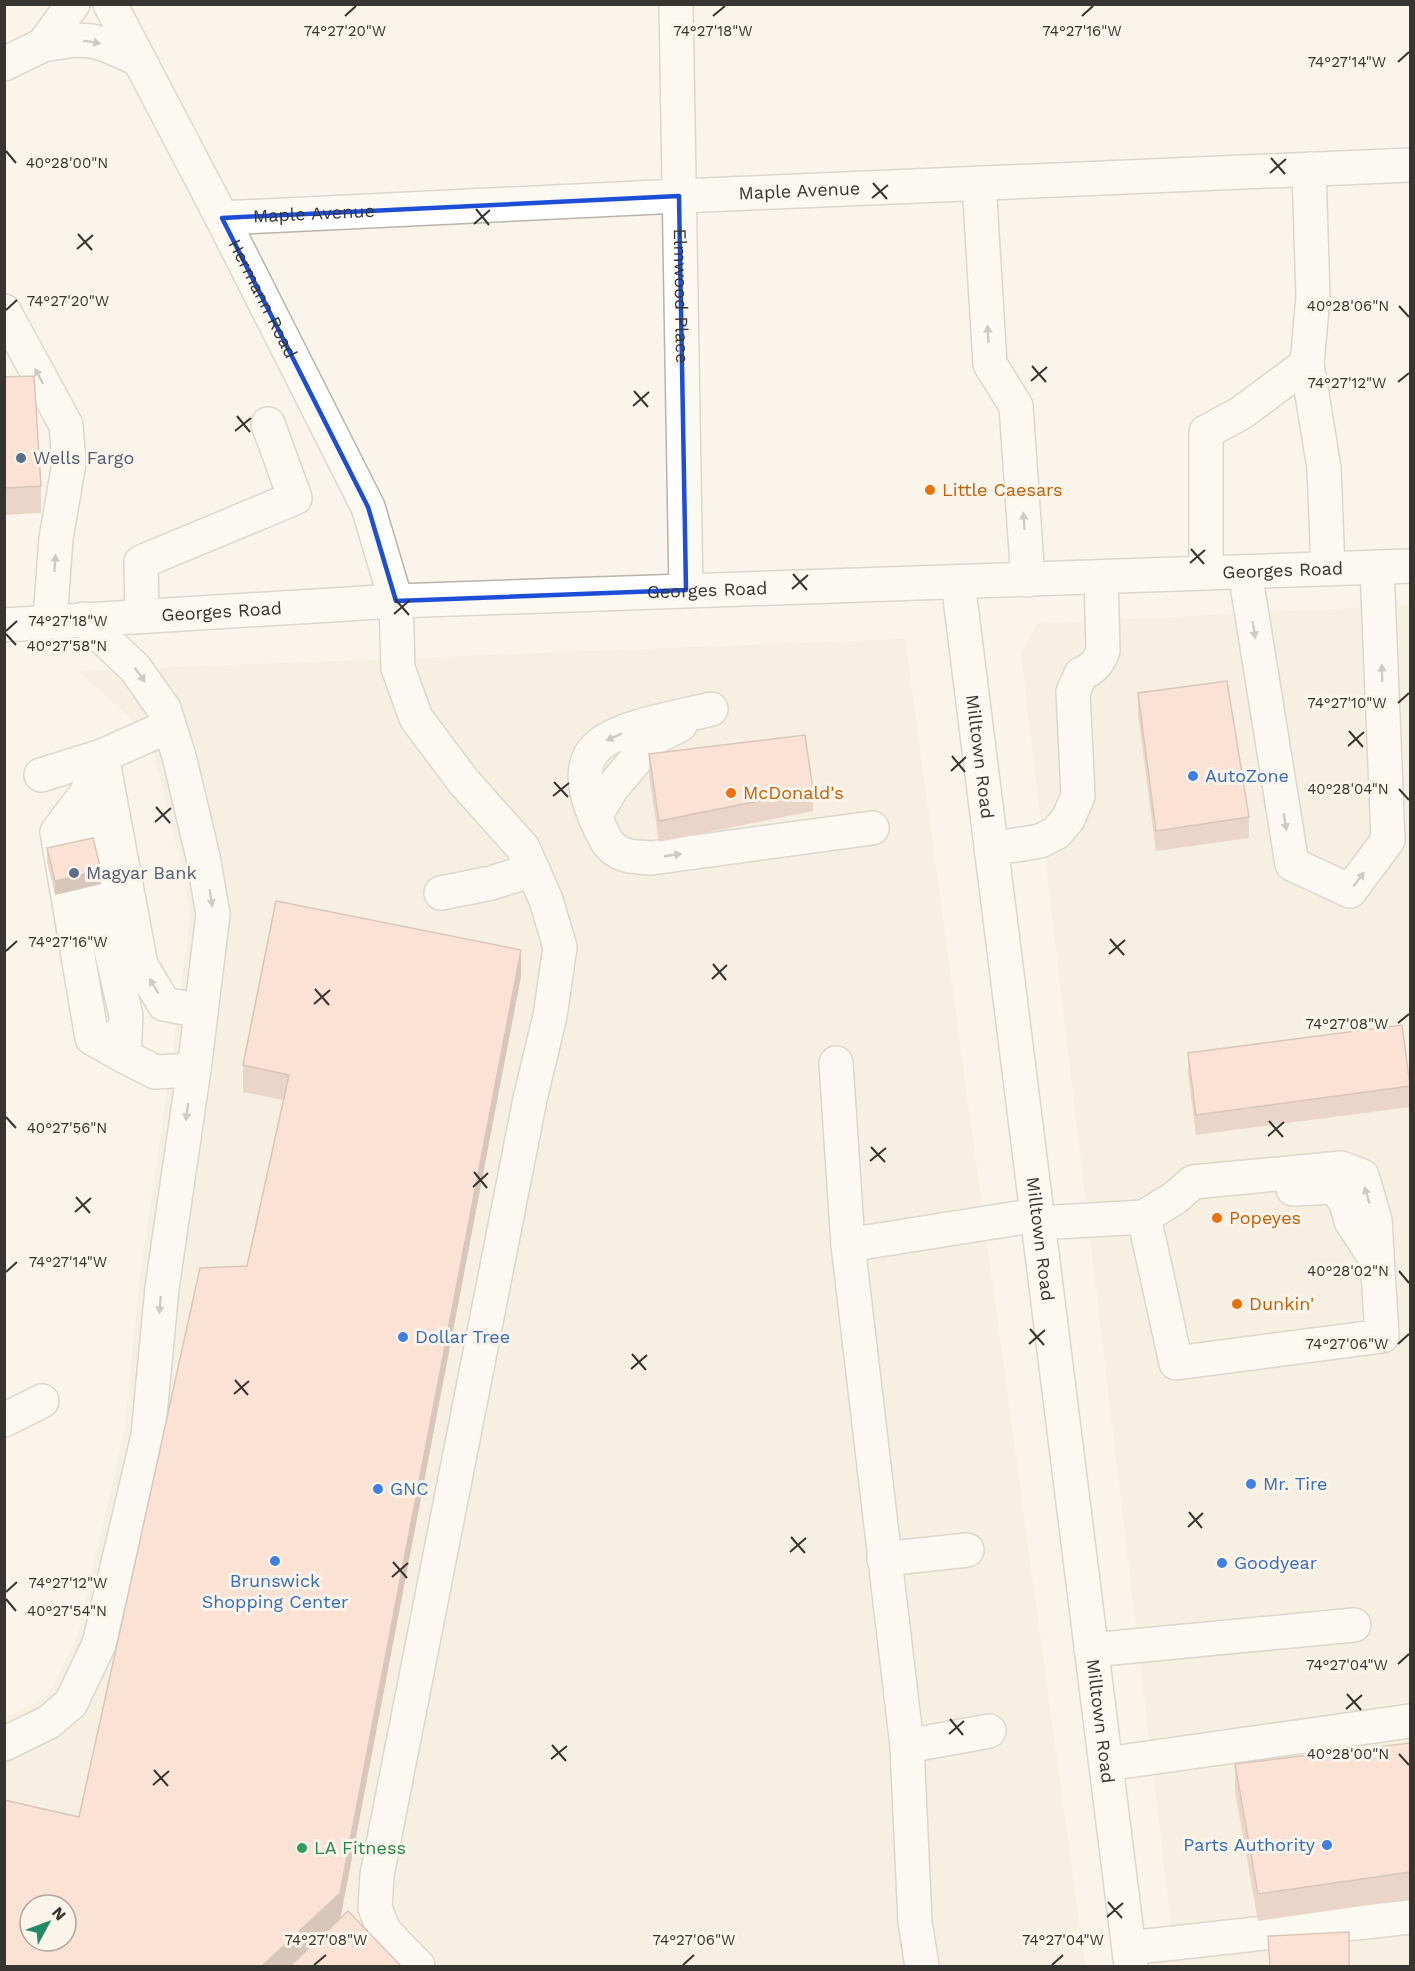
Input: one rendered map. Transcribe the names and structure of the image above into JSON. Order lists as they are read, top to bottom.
{
  "streets": {
    "street": [
      "Maple Avenue",
      "Elmwood Place",
      "Hermann Road",
      "Georges Road",
      "Milltown Road"
    ]
  },
  "crossings": [
    ["Maple Avenue", "Elmwood Place"],
    ["Maple Avenue", "Hermann Road"],
    ["Elmwood Place", "Georges Road"],
    ["Hermann Road", "Georges Road"],
    ["Georges Road", "Milltown Road"]
  ],
  "places": [
    "Wells Fargo",
    "Little Caesars",
    "AutoZone",
    "McDonald's",
    "Magyar Bank",
    "Popeyes",
    "Dunkin'",
    "Dollar Tree",
    "Mr. Tire",
    "GNC",
    "Brunswick Shopping Center",
    "Goodyear",
    "Parts Authority",
    "LA Fitness"
  ],
  "north": "top right",
  "coordinates": [
    "74°27'20\"W",
    "74°27'18\"W",
    "74°27'16\"W",
    "74°27'14\"W",
    "40°28'00\"N",
    "40°28'06\"N",
    "74°27'12\"W",
    "40°27'58\"N",
    "74°27'10\"W",
    "40°28'04\"N",
    "74°27'08\"W",
    "40°27'56\"N",
    "40°28'02\"N",
    "74°27'06\"W",
    "40°27'54\"N",
    "74°27'04\"W"
  ]
}
